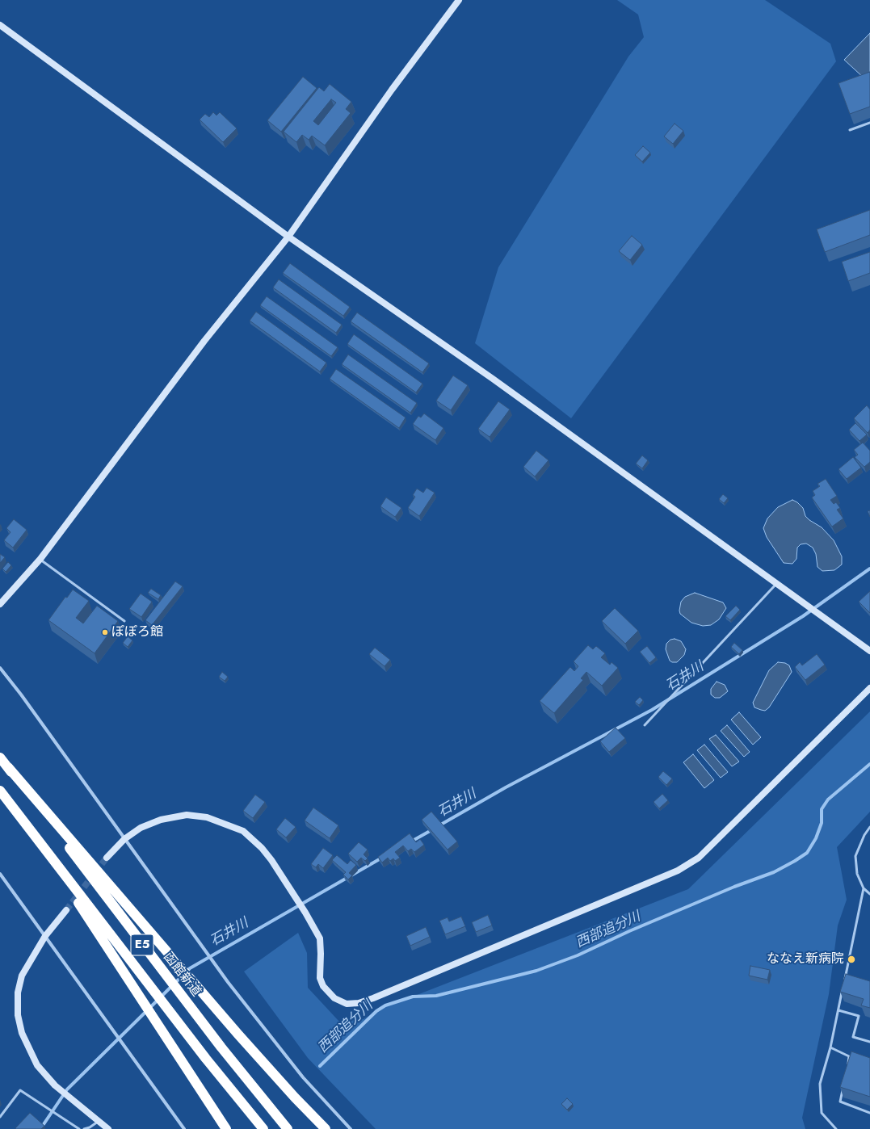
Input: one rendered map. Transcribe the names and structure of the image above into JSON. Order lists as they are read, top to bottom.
{
  "streets": {
    "highway": ["E5", "函館新道"]
  },
  "water": ["石井川", "西部追分川"],
  "places": ["ぽぽろ館", "ななえ新病院"]
}
